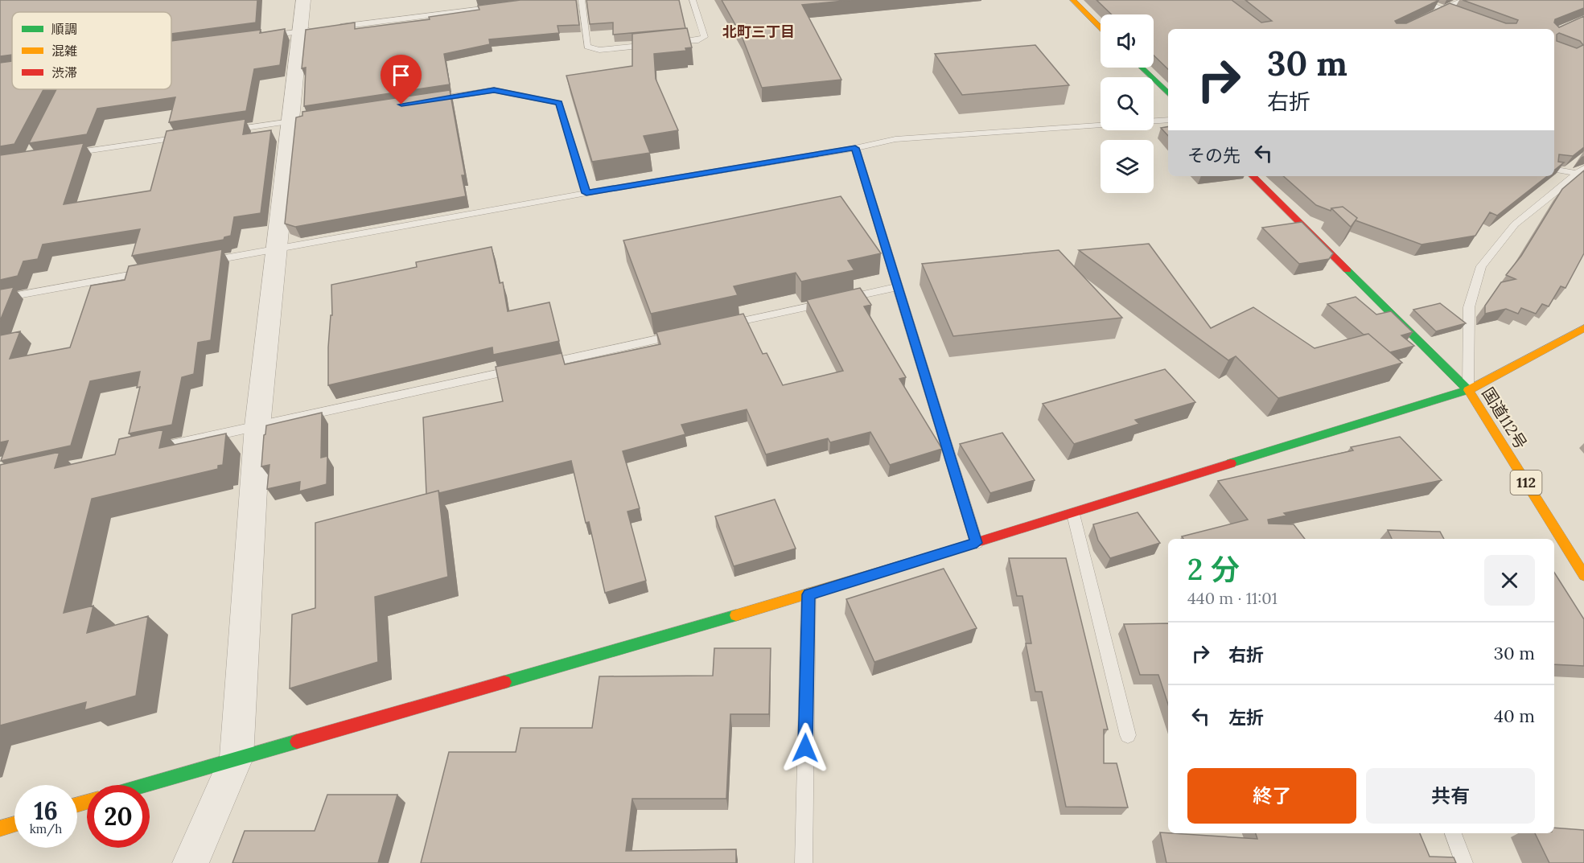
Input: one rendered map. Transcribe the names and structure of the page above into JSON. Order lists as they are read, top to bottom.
{
  "streets": {
    "main road": ["国道112号", "112"]
  },
  "districts": ["北町三丁目"],
  "legend": ["順調", "混雑", "渋滞"],
  "page": {
    "turn": ["30 m", "右折"],
    "then": "その先",
    "heading": ["2 分", "440 m · 11:01"],
    "list": [
      {
        "name": "右折",
        "value": "30 m"
      },
      {
        "name": "左折",
        "value": "40 m"
      }
    ],
    "buttons": ["終了", "共有"],
    "speed": "16 km/h",
    "limit": "20"
  }
}
